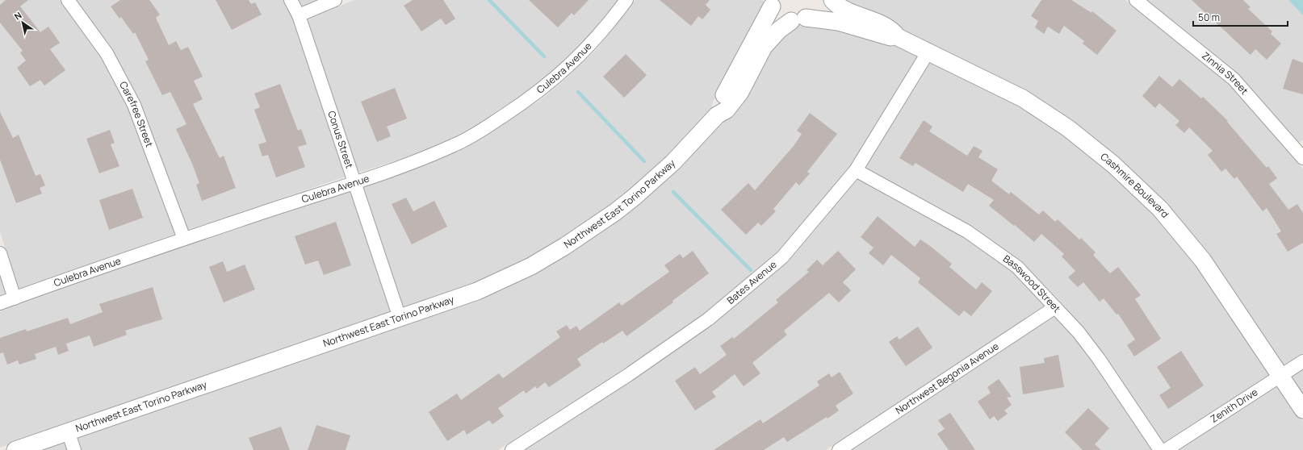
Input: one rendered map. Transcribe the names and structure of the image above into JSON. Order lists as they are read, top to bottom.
{
  "streets": {
    "street": [
      "Culebra Avenue",
      "Zinnia Street",
      "Carefree Street",
      "Conus Street",
      "Cashmire Boulevard",
      "Northwest East Torino Parkway",
      "Bates Avenue",
      "Basswood Street",
      "Northwest Begonia Avenue",
      "Zenith Drive"
    ]
  },
  "crossings": [
    ["Culebra Avenue", "Carefree Street"],
    ["Culebra Avenue", "Conus Street"],
    ["Conus Street", "Northwest East Torino Parkway"],
    ["Cashmire Boulevard", "Northwest East Torino Parkway"],
    ["Cashmire Boulevard", "Bates Avenue"],
    ["Cashmire Boulevard", "Zenith Drive"],
    ["Bates Avenue", "Basswood Street"],
    ["Basswood Street", "Northwest Begonia Avenue"]
  ],
  "scale_bar": "50 m",
  "north": "top left"
}
